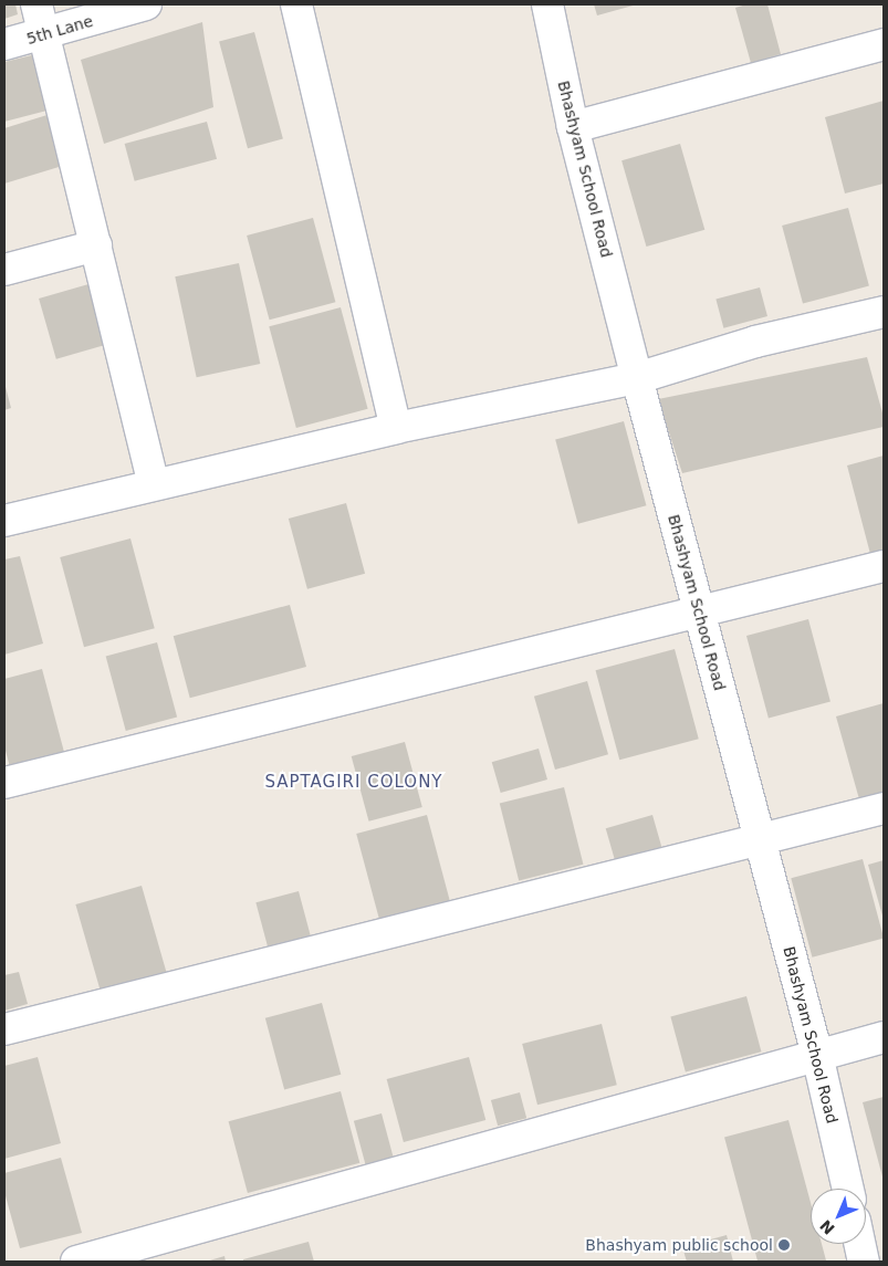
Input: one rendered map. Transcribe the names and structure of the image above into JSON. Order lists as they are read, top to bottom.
{
  "streets": {
    "street": ["5th Lane", "Bhashyam School Road"]
  },
  "districts": ["SAPTAGIRI COLONY"],
  "places": ["Bhashyam public school"],
  "north": "bottom left"
}
